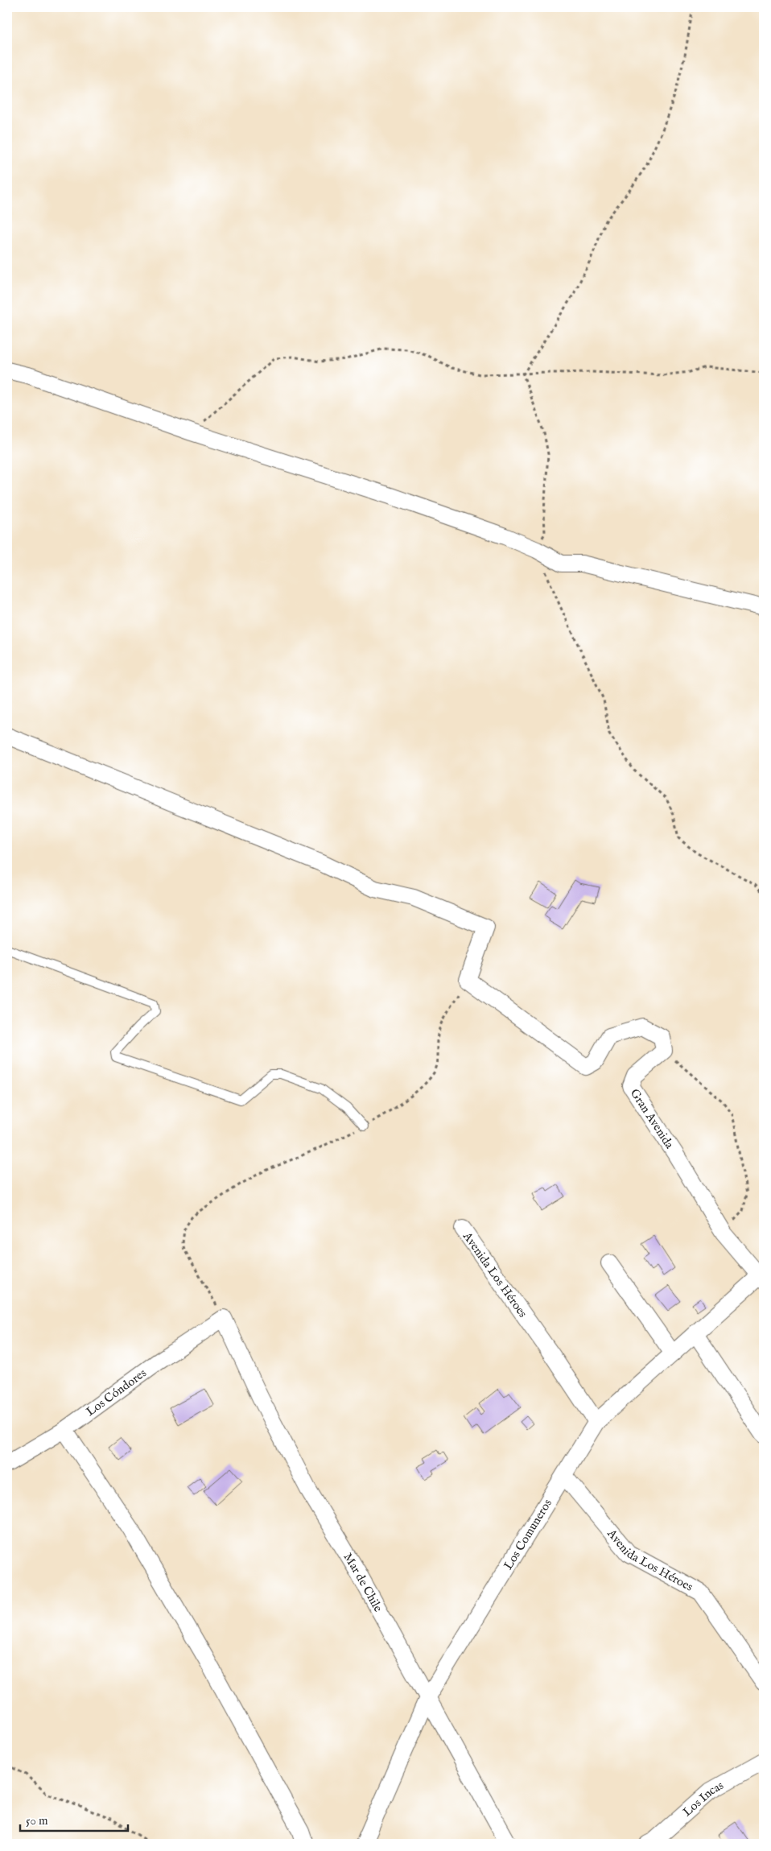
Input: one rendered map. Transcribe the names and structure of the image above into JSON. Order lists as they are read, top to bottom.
{
  "streets": {
    "street": [
      "Gran Avenida",
      "Avenida Los Héroes",
      "Los Cóndores",
      "Los Comuneros",
      "Mar de Chile",
      "Los Incas"
    ]
  },
  "crossings": [
    ["Gran Avenida", "Los Comuneros"],
    ["Avenida Los Héroes", "Los Comuneros"],
    ["Los Cóndores", "Mar de Chile"],
    ["Los Comuneros", "Mar de Chile"]
  ],
  "scale_bar": "50 m"
}
